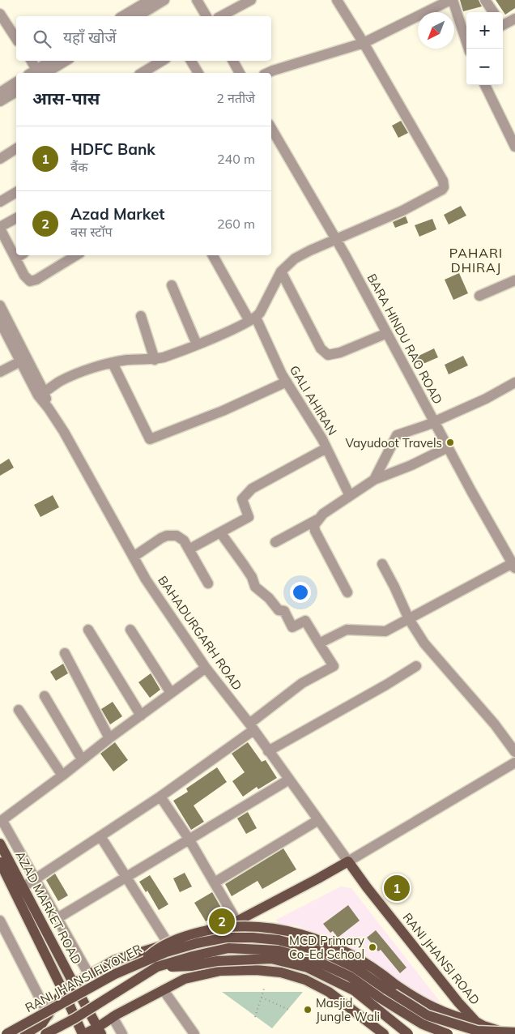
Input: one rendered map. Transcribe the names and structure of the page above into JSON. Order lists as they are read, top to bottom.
{
  "streets": {
    "main road": ["AZAD MARKET ROAD", "RANI JHANSI ROAD", "RANI JHANSI FLYOVER"],
    "street": ["BARA HINDU RAO ROAD", "GALI AHIRAN", "BAHADURGARH ROAD"]
  },
  "crossings": [
    ["BAHADURGARH ROAD", "RANI JHANSI ROAD"]
  ],
  "districts": ["PAHARI DHIRAJ"],
  "places": ["Vayudoot Travels", "MCD Primary Co-Ed School", "Masjid Jungle Wali"],
  "north": "bottom left",
  "page": {
    "map_buttons": ["+", "−"],
    "search": "यहाँ खोजें",
    "heading": ["आस-पास", "2 नतीजे"],
    "list": [
      {
        "mark": "1",
        "name": "HDFC Bank",
        "note": "बैंक",
        "value": "240 m"
      },
      {
        "mark": "2",
        "name": "Azad Market",
        "note": "बस स्टॉप",
        "value": "260 m"
      }
    ],
    "pins": ["1", "2"]
  }
}
